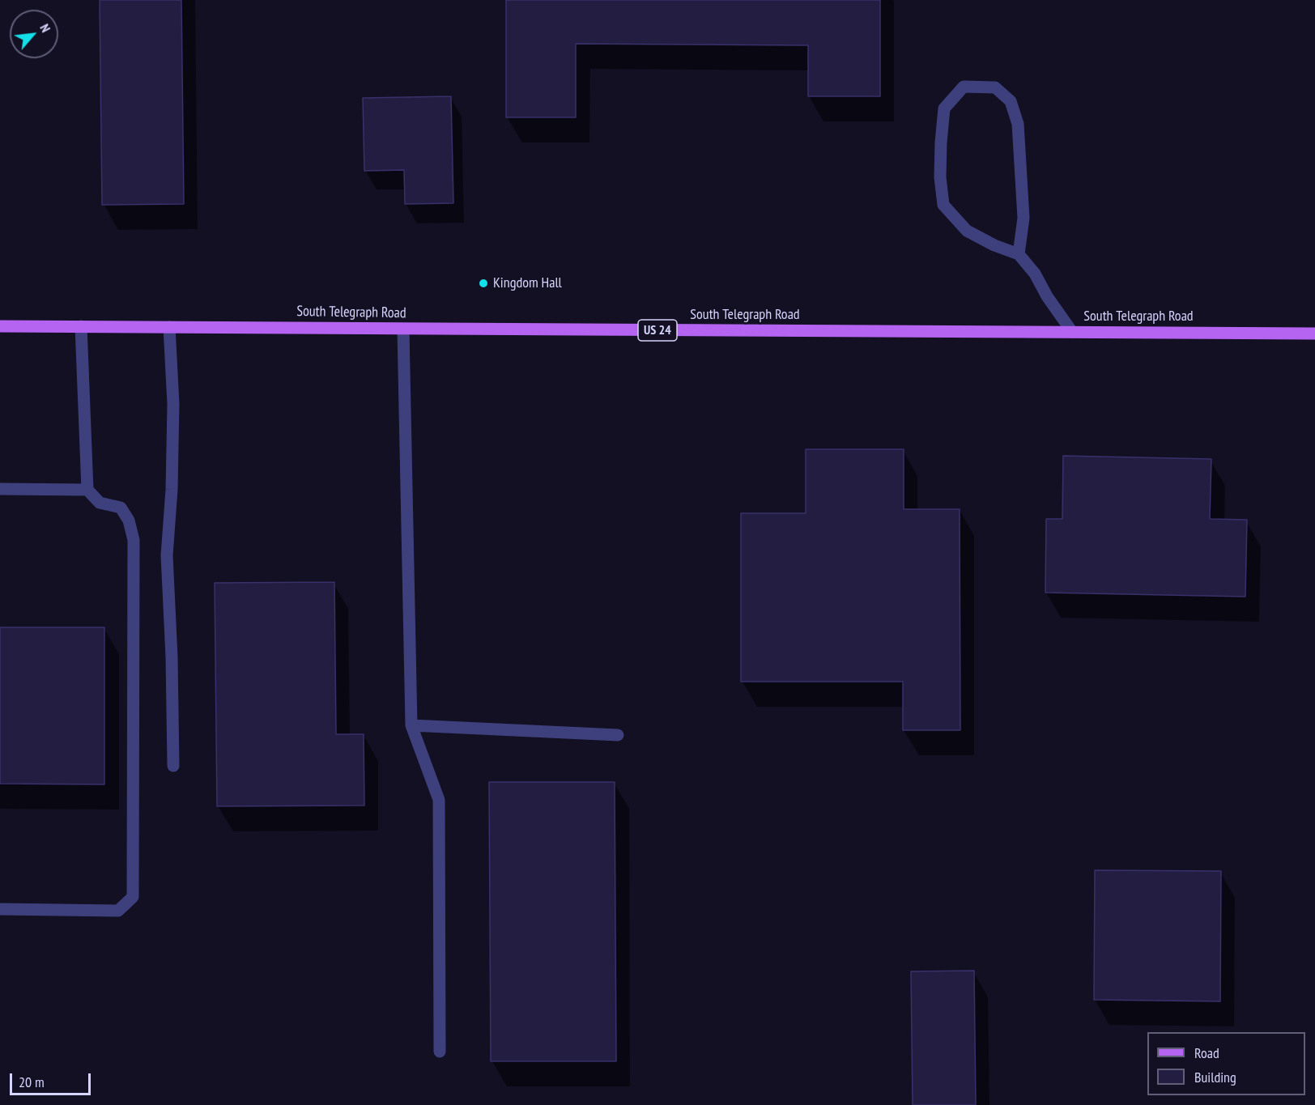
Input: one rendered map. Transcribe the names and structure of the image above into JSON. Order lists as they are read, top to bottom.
{
  "streets": {
    "main road": ["South Telegraph Road", "US 24"]
  },
  "places": ["Kingdom Hall"],
  "legend": ["Road", "Building"],
  "scale_bar": "20 m",
  "north": "top right"
}
